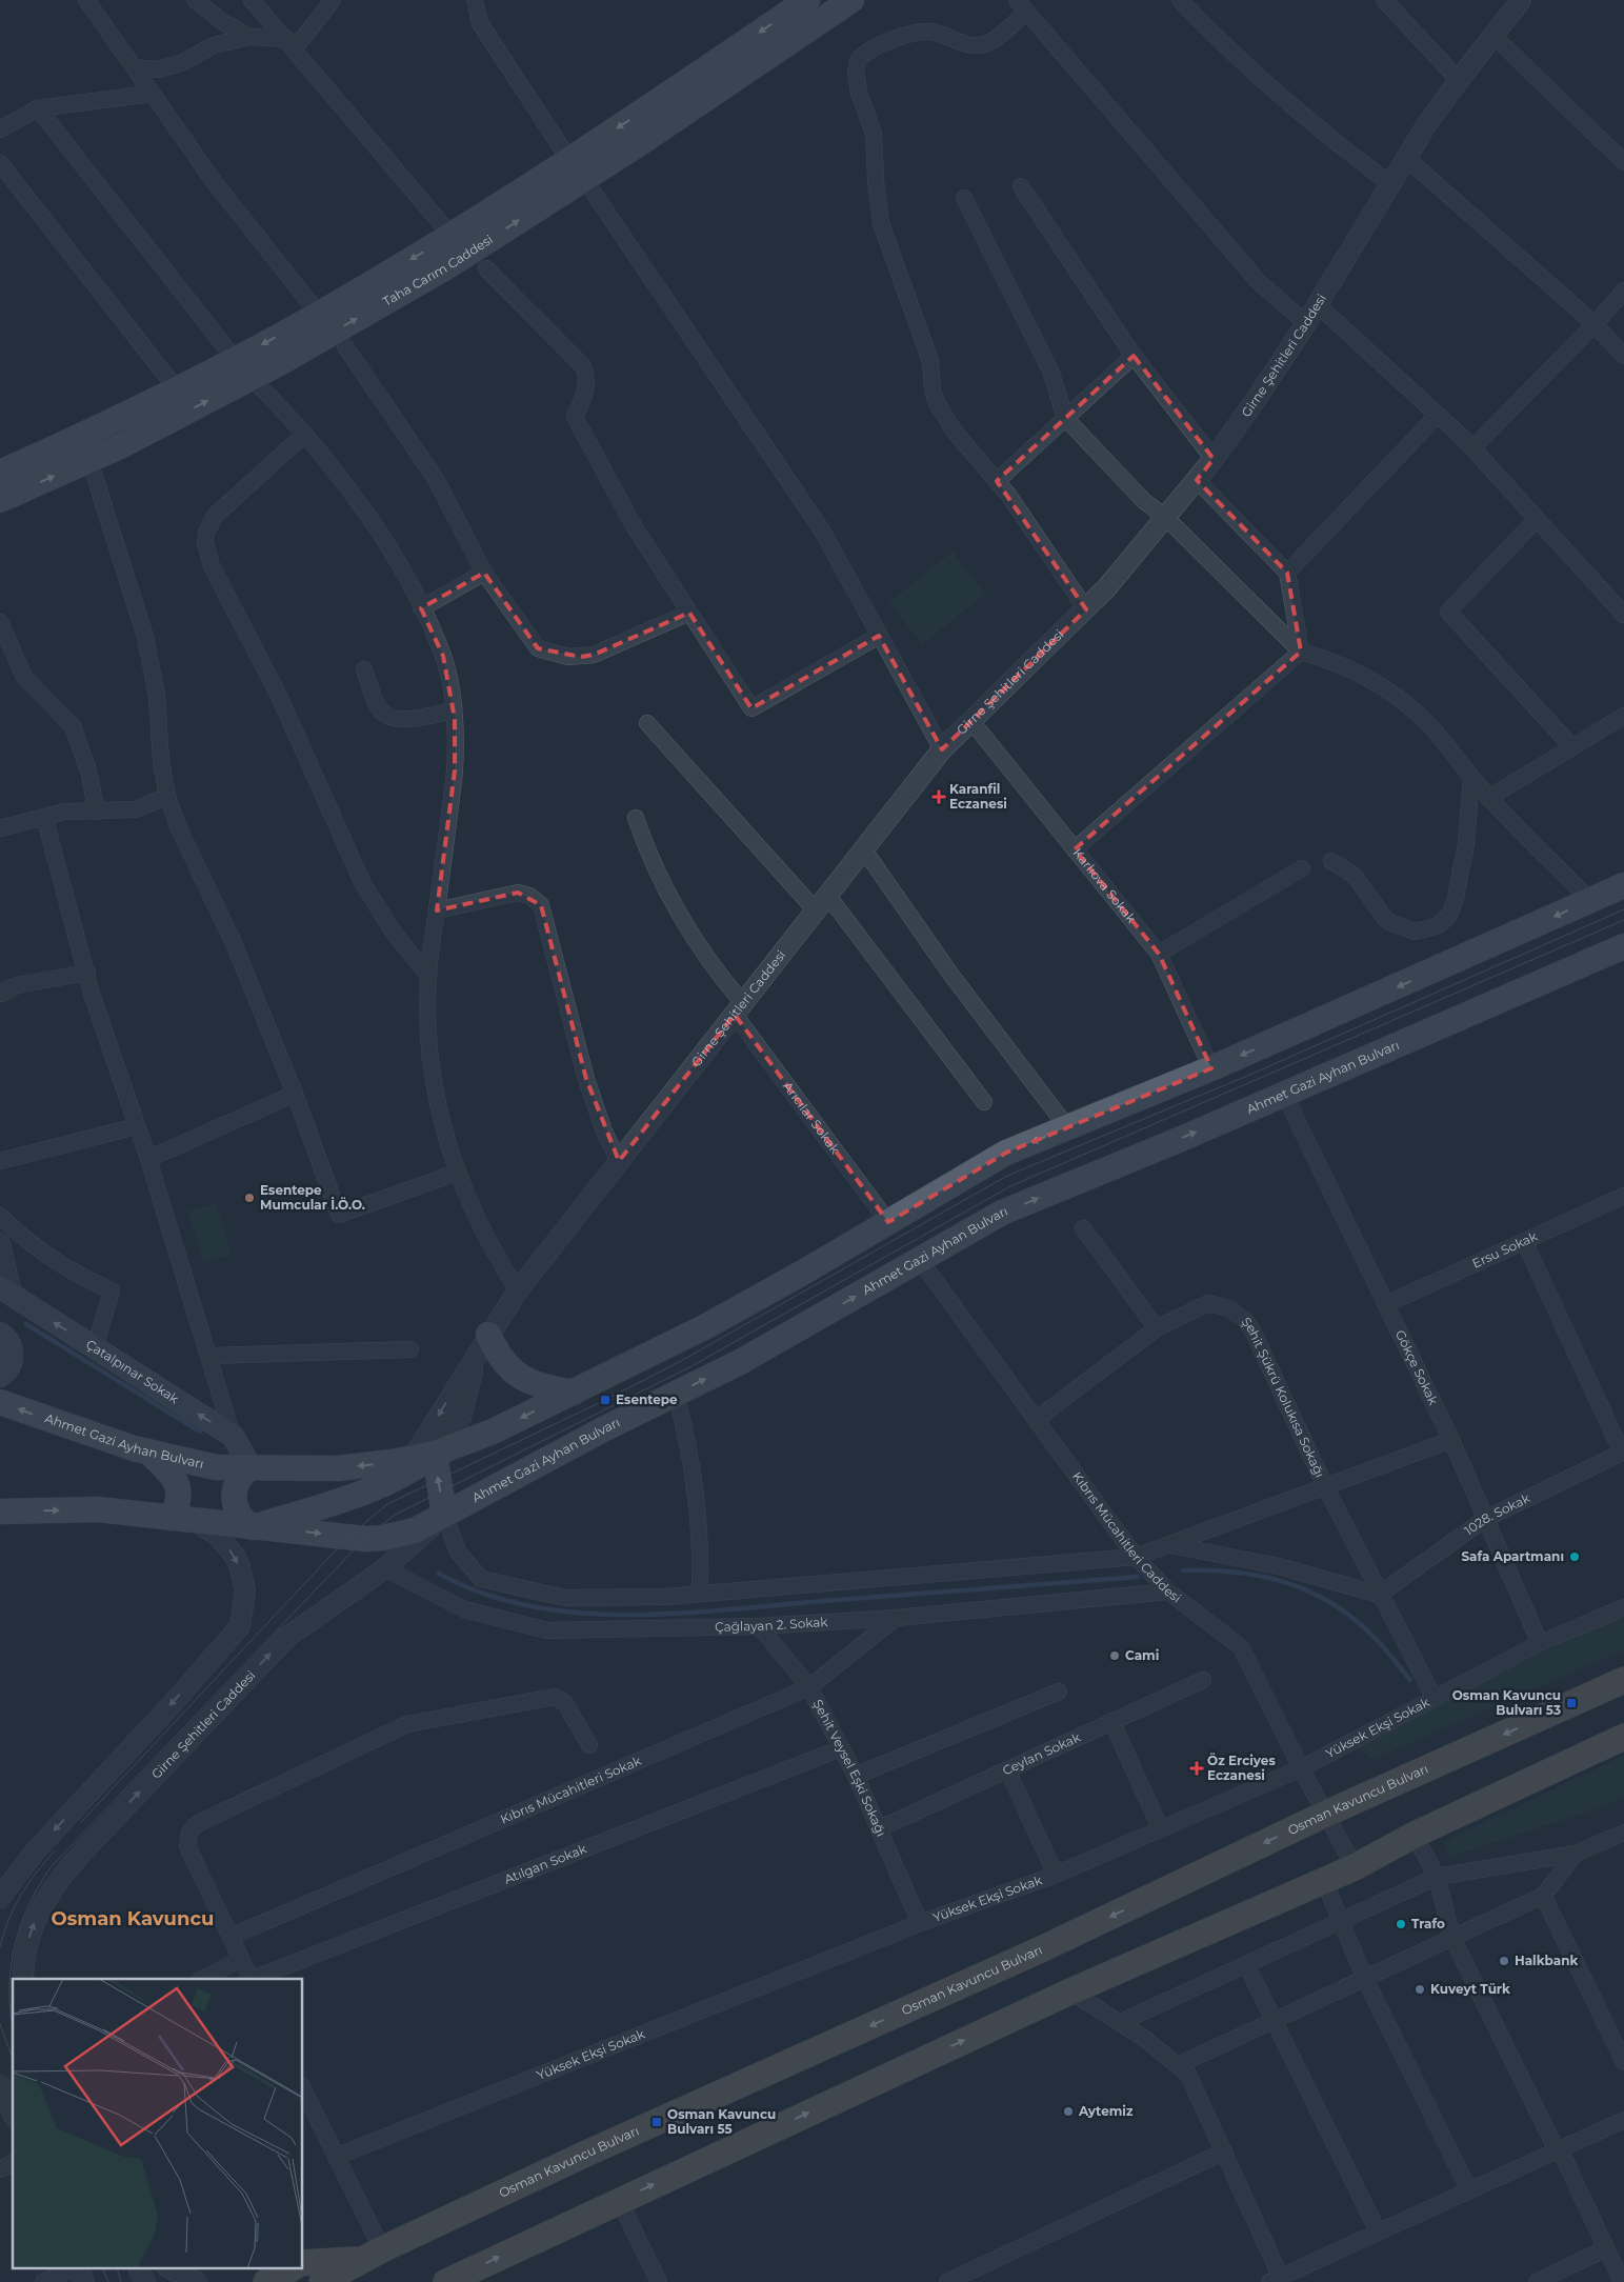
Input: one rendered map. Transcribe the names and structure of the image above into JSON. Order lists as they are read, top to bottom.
{
  "streets": {
    "highway": ["Osman Kavuncu Bulvarı"],
    "main road": ["Taha Carım Caddesi", "Ahmet Gazi Ayhan Bulvarı", "Çatalpınar Sokak"],
    "street": [
      "Girne Şehitleri Caddesi",
      "Karlıova Sokak",
      "Arıcılar Sokak",
      "Ersu Sokak",
      "Gökçe Sokak",
      "Şehit Şükrü Kolukısa Sokağı",
      "1028. Sokak",
      "Kıbrıs Mücahitleri Caddesi",
      "Çağlayan 2. Sokak",
      "Yüksek Ekşi Sokak",
      "Ceylan Sokak",
      "Şehit Veysel Eşki Sokağı",
      "Kıbrıs Mücahitleri Sokak",
      "Atılgan Sokak"
    ]
  },
  "crossings": [
    ["Girne Şehitleri Caddesi", "Karlıova Sokak"],
    ["Girne Şehitleri Caddesi", "Ahmet Gazi Ayhan Bulvarı"],
    ["Girne Şehitleri Caddesi", "Arıcılar Sokak"],
    ["Girne Şehitleri Caddesi", "Çağlayan 2. Sokak"],
    ["Karlıova Sokak", "Ahmet Gazi Ayhan Bulvarı"],
    ["Ahmet Gazi Ayhan Bulvarı", "Arıcılar Sokak"],
    ["Ahmet Gazi Ayhan Bulvarı", "Gökçe Sokak"],
    ["Ahmet Gazi Ayhan Bulvarı", "Çatalpınar Sokak"],
    ["Ahmet Gazi Ayhan Bulvarı", "Kıbrıs Mücahitleri Caddesi"],
    ["Ersu Sokak", "Gökçe Sokak"],
    ["Gökçe Sokak", "1028. Sokak"],
    ["Gökçe Sokak", "Yüksek Ekşi Sokak"],
    ["Şehit Şükrü Kolukısa Sokağı", "1028. Sokak"],
    ["Şehit Şükrü Kolukısa Sokağı", "Kıbrıs Mücahitleri Caddesi"],
    ["Şehit Şükrü Kolukısa Sokağı", "Yüksek Ekşi Sokak"],
    ["Kıbrıs Mücahitleri Caddesi", "Çağlayan 2. Sokak"],
    ["Kıbrıs Mücahitleri Caddesi", "Yüksek Ekşi Sokak"],
    ["Kıbrıs Mücahitleri Caddesi", "Osman Kavuncu Bulvarı"],
    ["Çağlayan 2. Sokak", "Şehit Veysel Eşki Sokağı"],
    ["Çağlayan 2. Sokak", "Kıbrıs Mücahitleri Sokak"],
    ["Yüksek Ekşi Sokak", "Şehit Veysel Eşki Sokağı"],
    ["Ceylan Sokak", "Şehit Veysel Eşki Sokağı"],
    ["Şehit Veysel Eşki Sokağı", "Kıbrıs Mücahitleri Sokak"],
    ["Şehit Veysel Eşki Sokağı", "Atılgan Sokak"]
  ],
  "one_way": ["Çatalpınar Sokak"],
  "districts": ["Osman Kavuncu"],
  "places": {
    "health": ["Karanfil Eczanesi", "Öz Erciyes Eczanesi"],
    "other": [
      "Esentepe Mumcular İ.Ö.O.",
      "Safa Apartmanı",
      "Cami",
      "Trafo",
      "Halkbank",
      "Kuveyt Türk",
      "Aytemiz"
    ],
    "transit": ["Esentepe", "Osman Kavuncu Bulvarı 53", "Osman Kavuncu Bulvarı 55"]
  }
}
